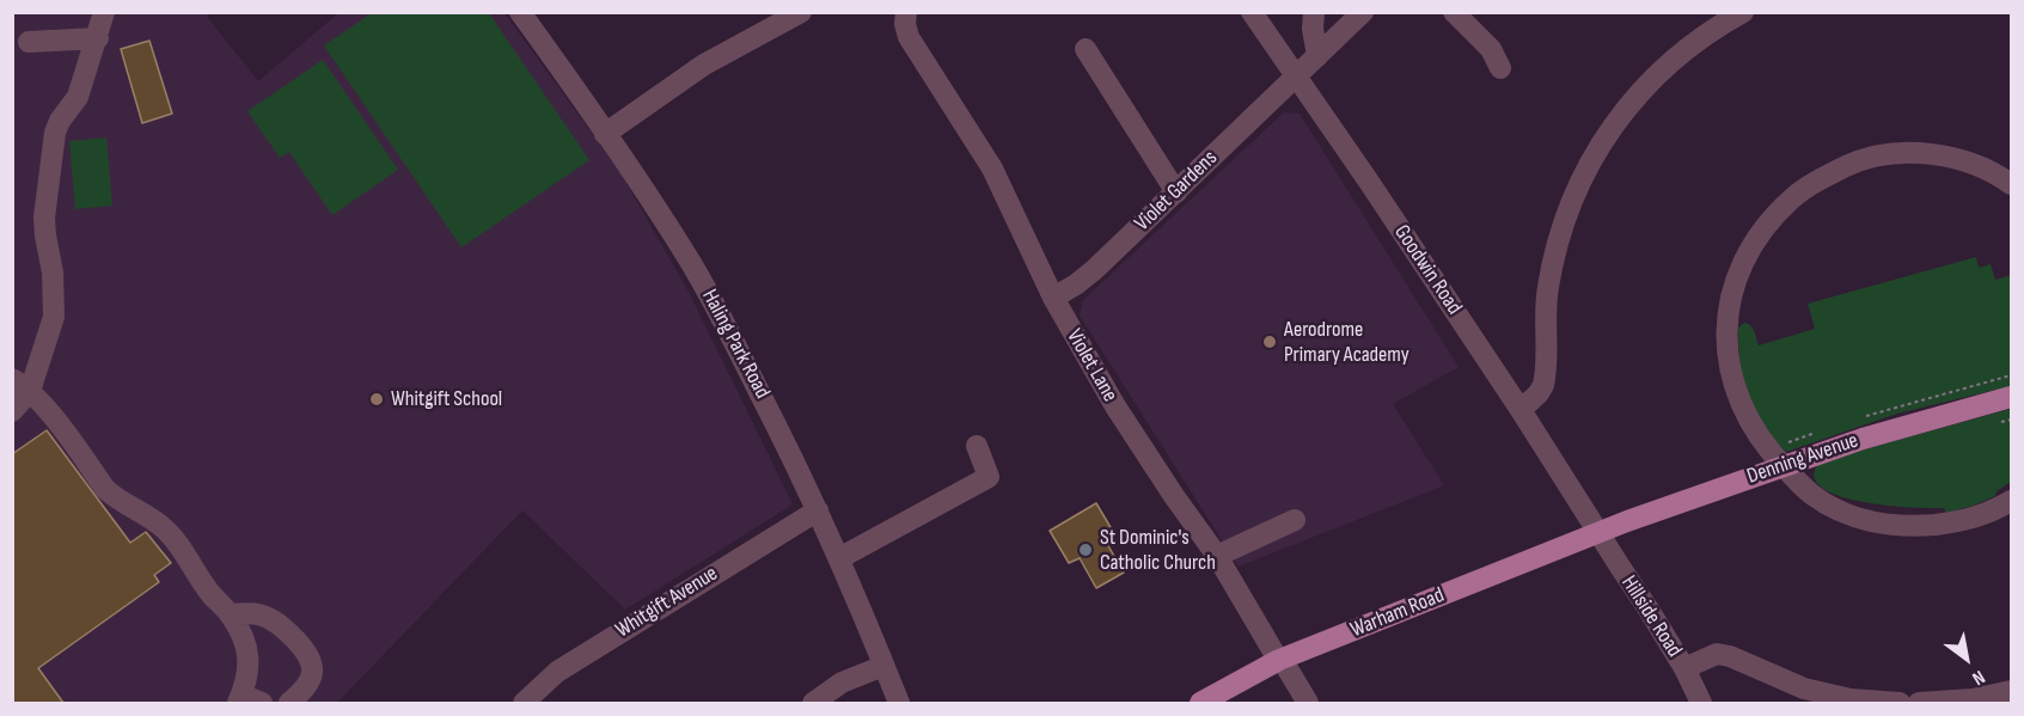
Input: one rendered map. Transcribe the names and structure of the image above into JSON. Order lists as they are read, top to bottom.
{
  "streets": {
    "main road": ["Denning Avenue", "Warham Road"],
    "street": [
      "Violet Gardens",
      "Goodwin Road",
      "Haling Park Road",
      "Violet Lane",
      "Whitgift Avenue",
      "Hillside Road"
    ]
  },
  "crossings": [
    ["Violet Gardens", "Goodwin Road"],
    ["Violet Gardens", "Violet Lane"],
    ["Goodwin Road", "Denning Avenue"],
    ["Goodwin Road", "Warham Road"],
    ["Goodwin Road", "Hillside Road"],
    ["Haling Park Road", "Whitgift Avenue"],
    ["Violet Lane", "Warham Road"],
    ["Denning Avenue", "Warham Road"],
    ["Denning Avenue", "Hillside Road"],
    ["Warham Road", "Hillside Road"]
  ],
  "places": ["Aerodrome Primary Academy", "Whitgift School", "St Dominic's Catholic Church"],
  "north": "bottom right"
}
